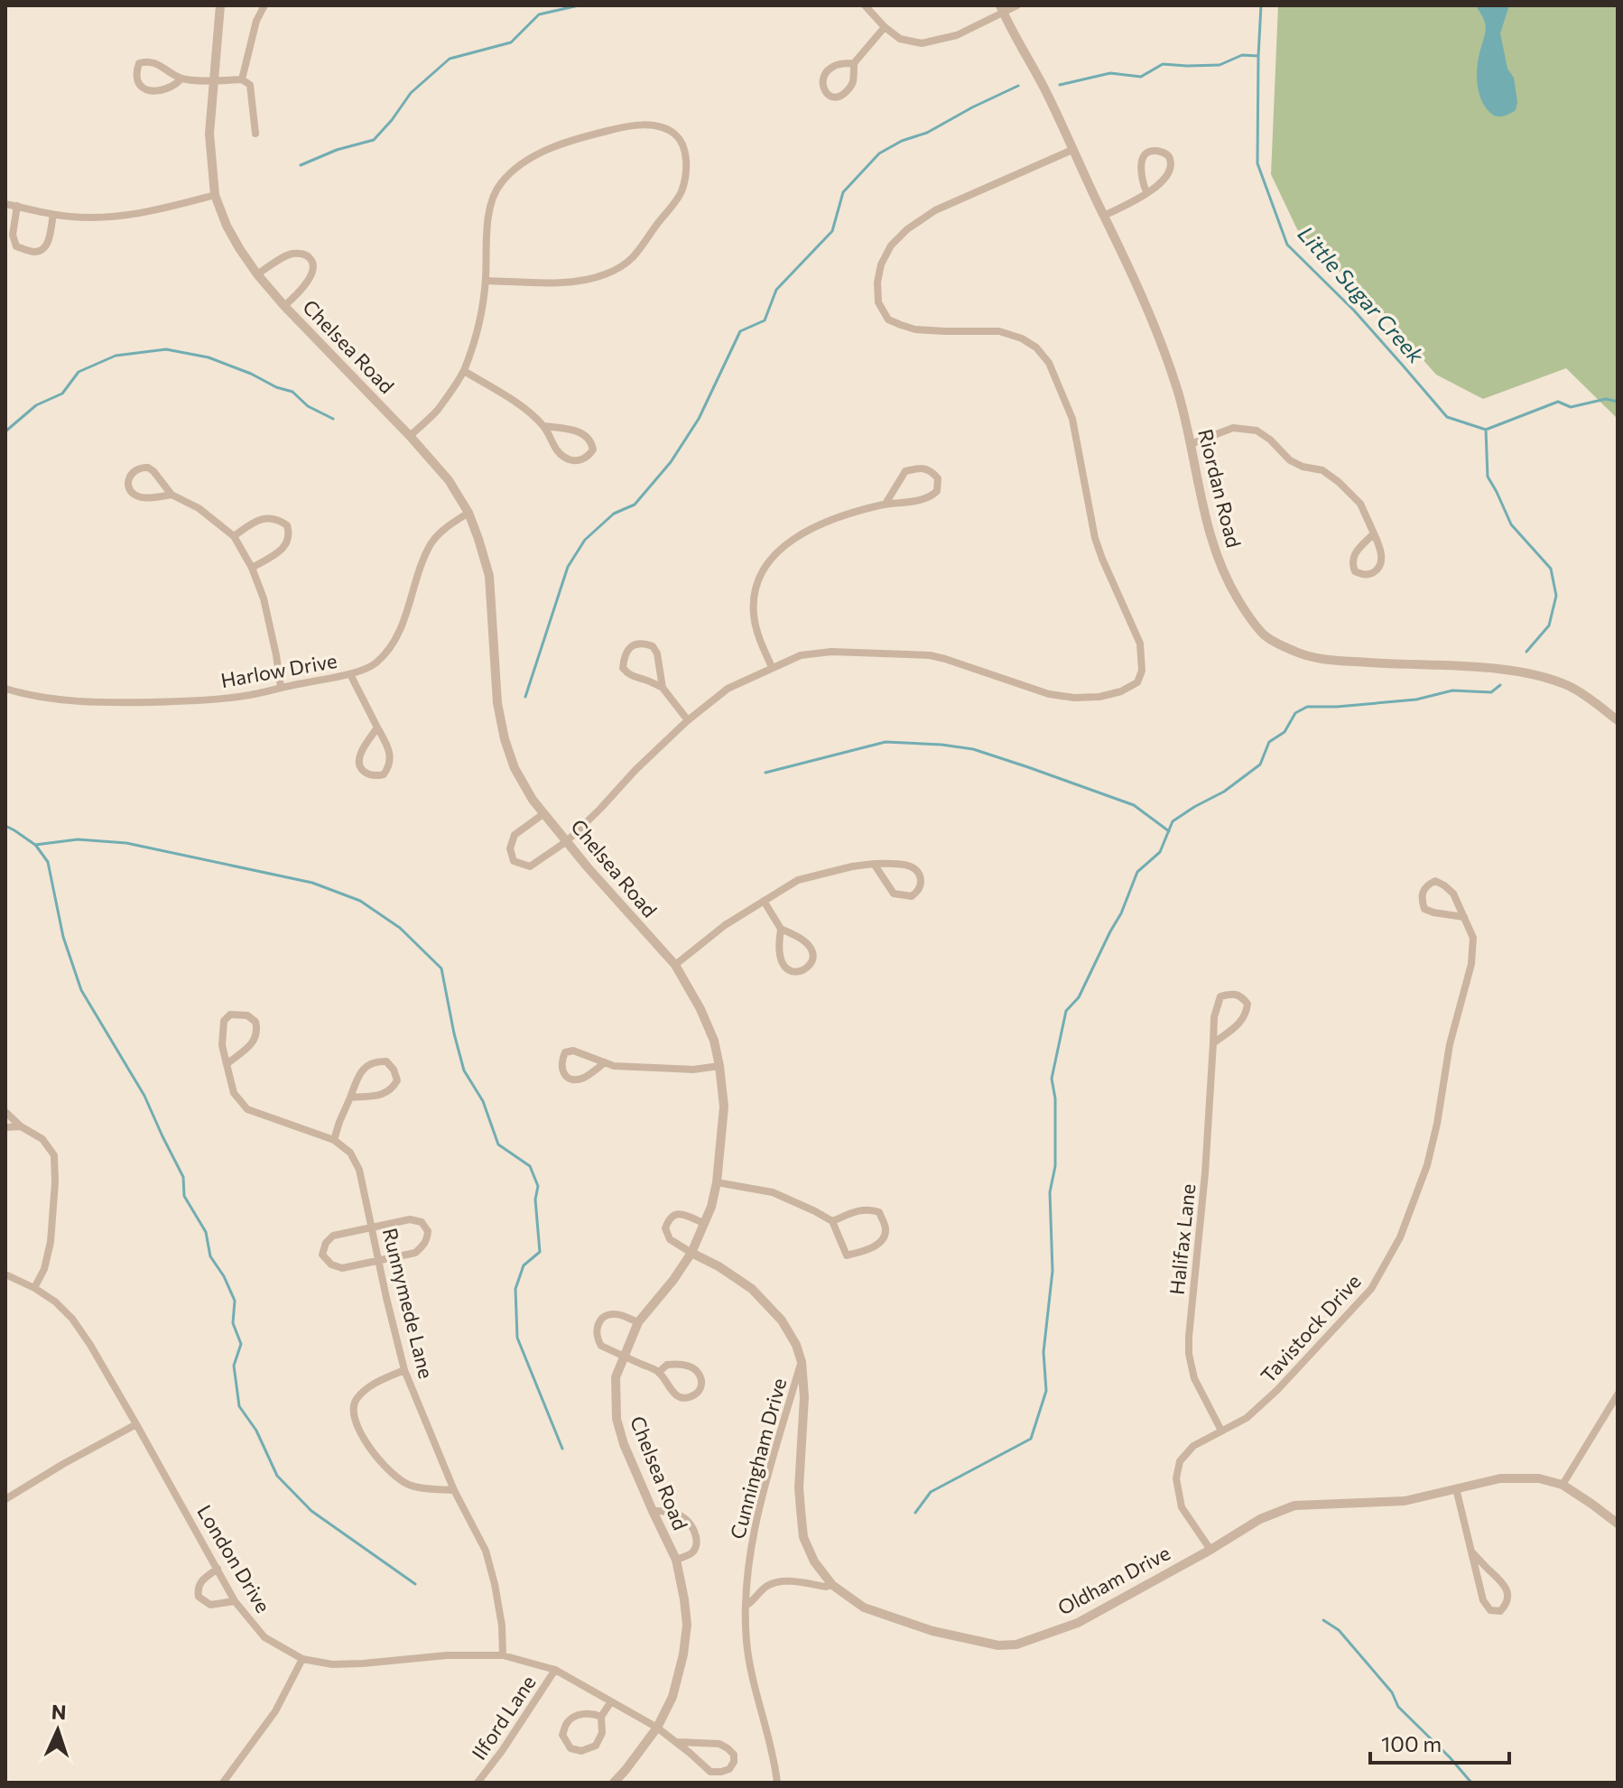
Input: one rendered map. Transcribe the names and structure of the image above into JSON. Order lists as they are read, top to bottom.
{
  "streets": {
    "street": [
      "Chelsea Road",
      "Riordan Road",
      "Harlow Drive",
      "Halifax Lane",
      "Runnymede Lane",
      "Tavistock Drive",
      "Cunningham Drive",
      "London Drive",
      "Oldham Drive",
      "Ilford Lane"
    ]
  },
  "crossings": [
    ["Chelsea Road", "Harlow Drive"],
    ["Chelsea Road", "London Drive"],
    ["Chelsea Road", "Oldham Drive"],
    ["Halifax Lane", "Tavistock Drive"],
    ["Runnymede Lane", "London Drive"],
    ["Tavistock Drive", "Oldham Drive"],
    ["Cunningham Drive", "Oldham Drive"],
    ["London Drive", "Ilford Lane"]
  ],
  "water": ["Little Sugar Creek"],
  "scale_bar": "100 m",
  "north": "top"
}
